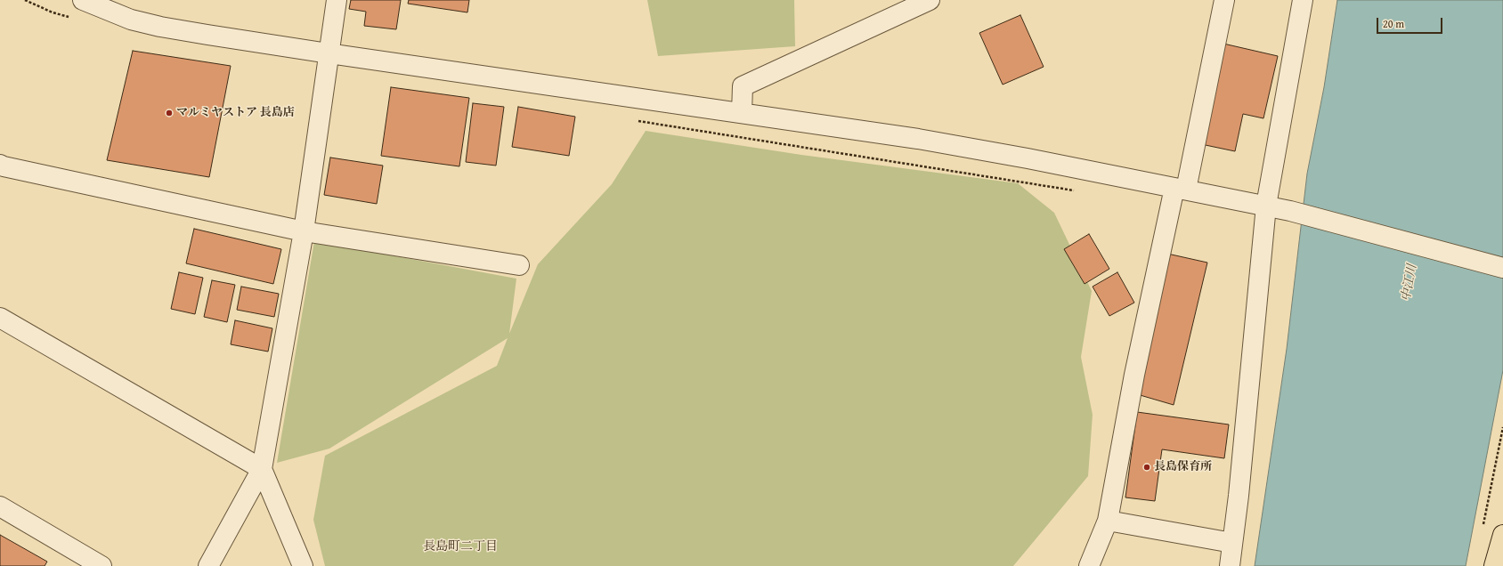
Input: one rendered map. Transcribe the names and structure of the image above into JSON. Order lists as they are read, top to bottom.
{
  "districts": ["長島町二丁目"],
  "water": ["中江川"],
  "places": ["マルミヤストア 長島店", "長島保育所"],
  "scale_bar": "20 m"
}
